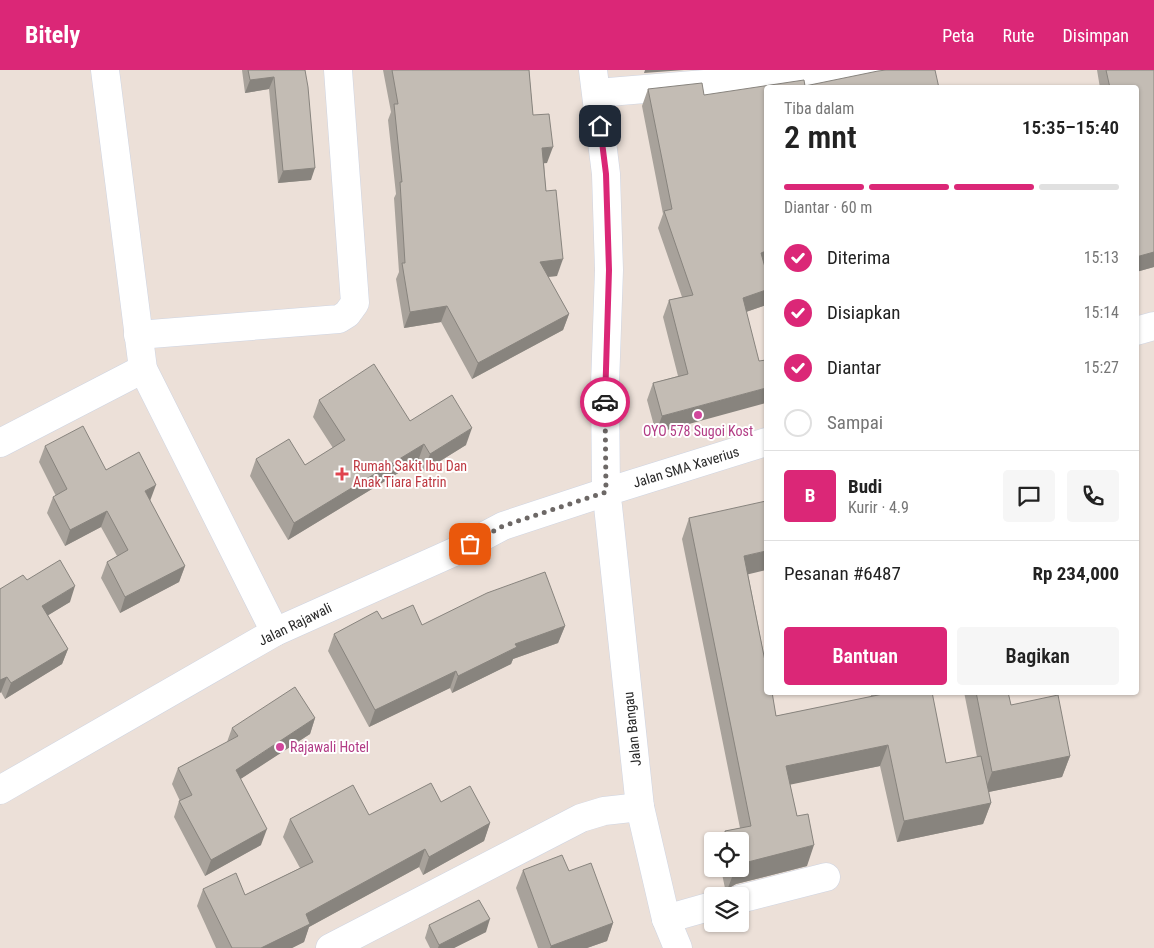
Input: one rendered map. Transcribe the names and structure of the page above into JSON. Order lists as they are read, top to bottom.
{
  "streets": {
    "street": ["Jalan SMA Xaverius", "Jalan Rajawali", "Jalan Bangau"]
  },
  "crossings": [
    ["Jalan SMA Xaverius", "Jalan Rajawali"],
    ["Jalan SMA Xaverius", "Jalan Bangau"]
  ],
  "places": {
    "other": ["OYO 578 Sugoi Kost", "Rajawali Hotel"],
    "health": ["Rumah Sakit Ibu Dan Anak Tiara Fatrin"]
  },
  "page": {
    "header": "Bitely",
    "nav": ["Peta", "Rute", "Disimpan"],
    "heading": ["2 mnt", "Tiba dalam", "15:35–15:40"],
    "panel": [
      "Budi",
      "Kurir · 4.9",
      "Pesanan #6487",
      "Rp 234,000"
    ],
    "bar": "Diantar · 60 m",
    "list": [
      ["Diterima", "15:13"],
      ["Disiapkan", "15:14"],
      ["Diantar", "15:27"],
      "Sampai"
    ],
    "round": "B",
    "buttons": ["Bantuan", "Bagikan"]
  }
}
